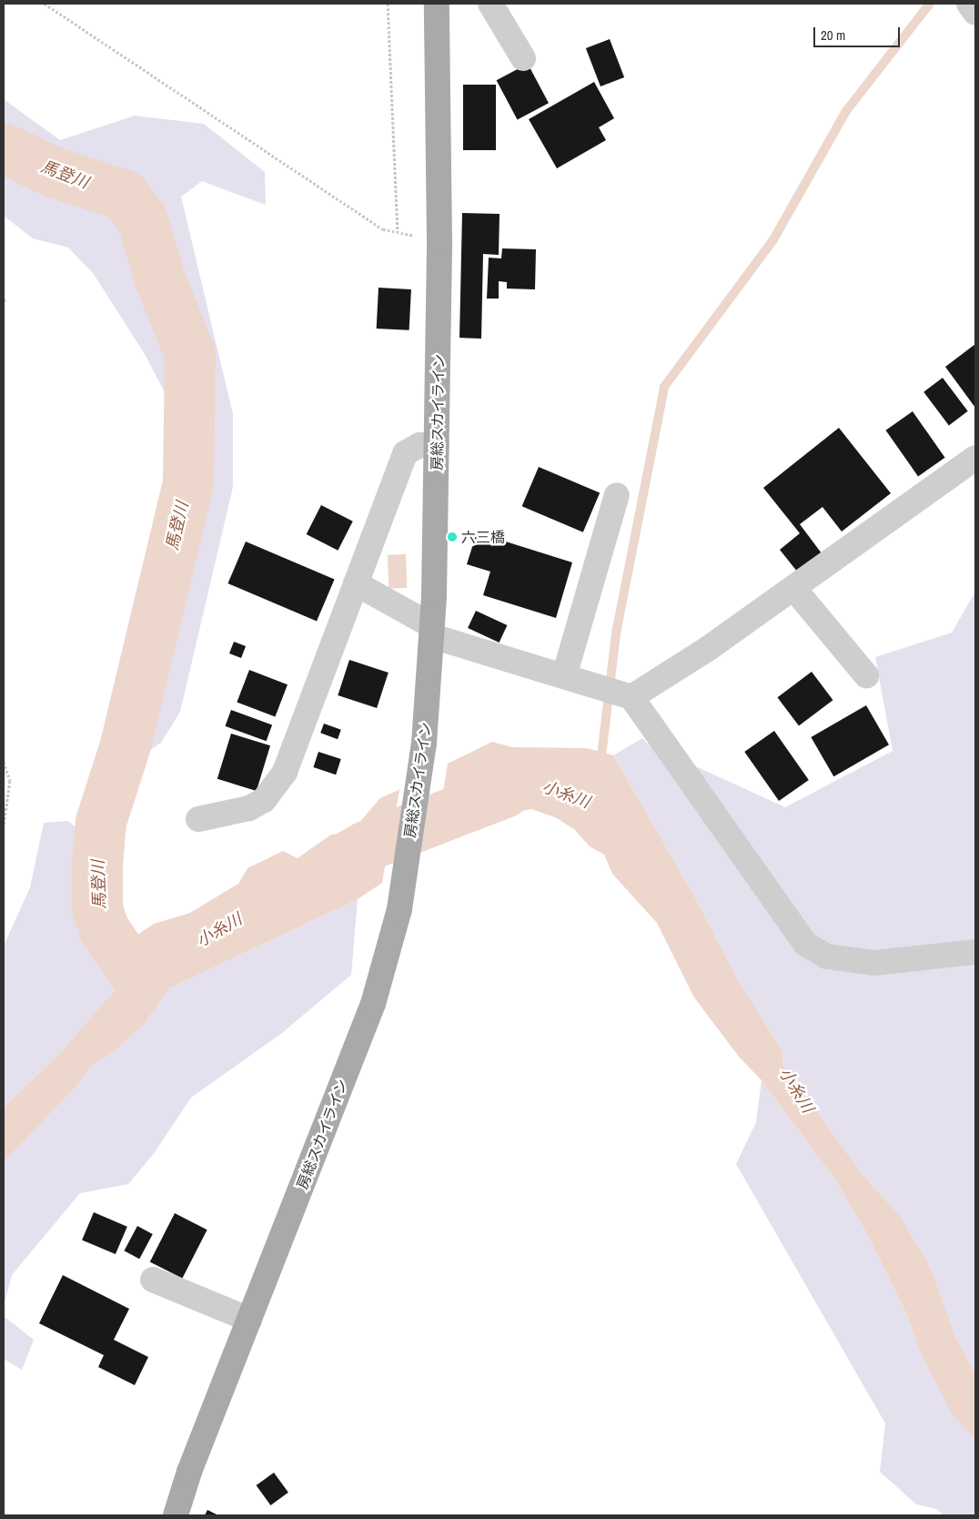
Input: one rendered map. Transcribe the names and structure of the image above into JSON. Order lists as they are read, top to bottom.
{
  "streets": {
    "main road": ["房総スカイライン"]
  },
  "water": ["馬登川", "小糸川"],
  "places": ["六三橋"],
  "scale_bar": "20 m"
}
